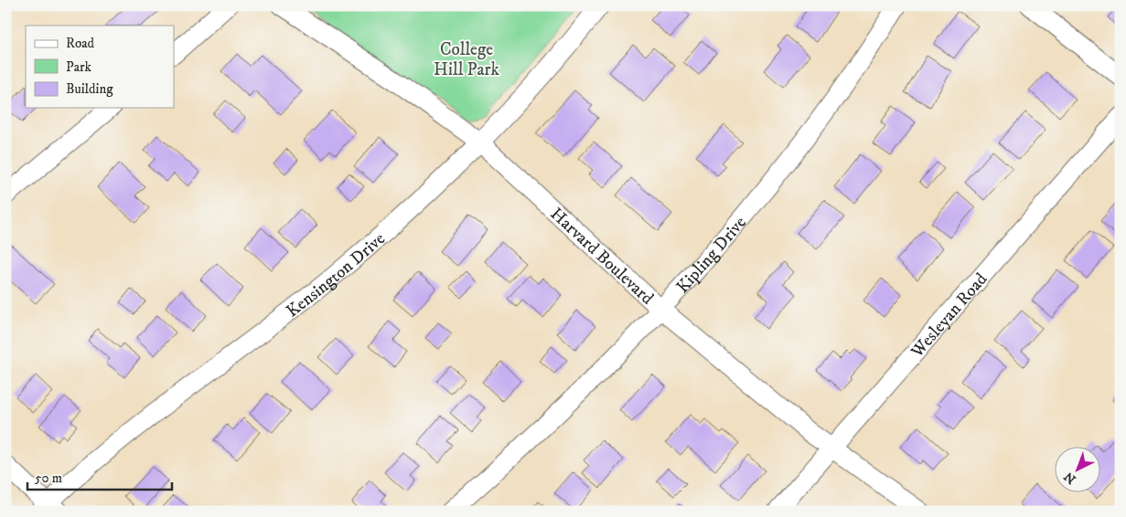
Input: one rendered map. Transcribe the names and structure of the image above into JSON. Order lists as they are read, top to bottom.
{
  "streets": {
    "street": [
      "Kipling Drive",
      "Harvard Boulevard",
      "Kensington Drive",
      "Wesleyan Road"
    ]
  },
  "crossings": [
    ["Kipling Drive", "Harvard Boulevard"],
    ["Harvard Boulevard", "Kensington Drive"],
    ["Harvard Boulevard", "Wesleyan Road"]
  ],
  "parks": ["College Hill Park"],
  "legend": ["Road", "Park", "Building"],
  "scale_bar": "50 m",
  "north": "bottom left"
}
